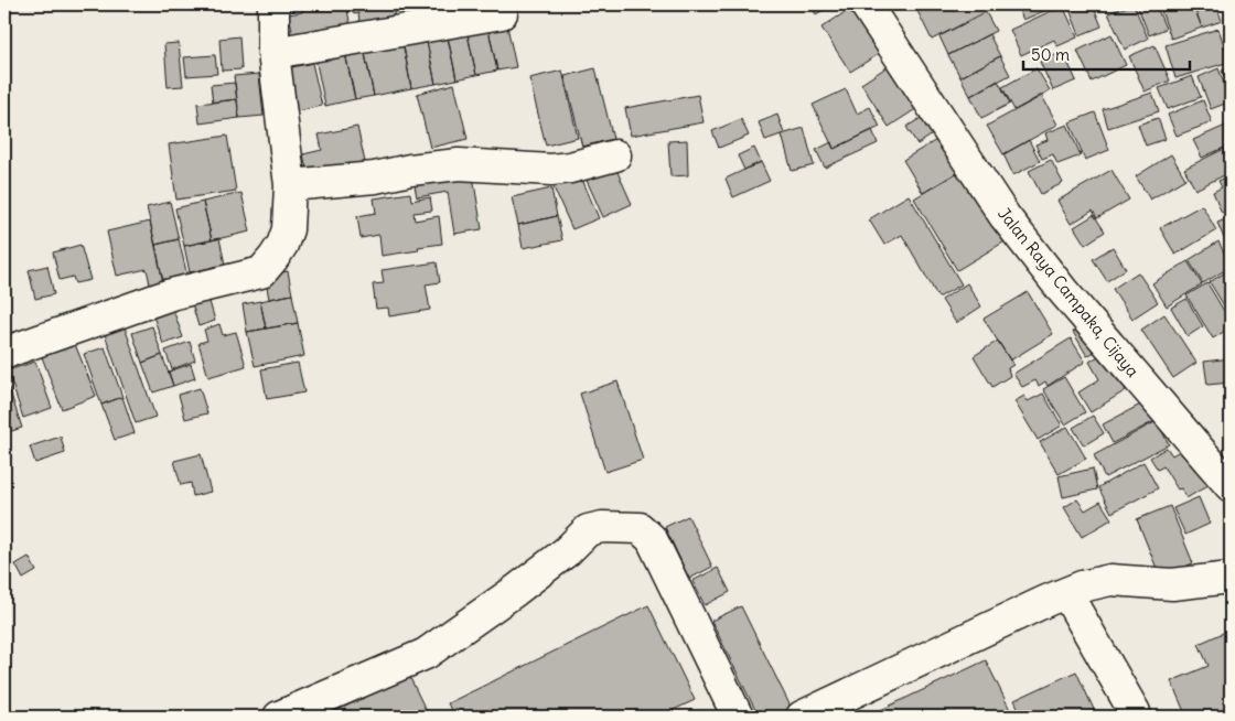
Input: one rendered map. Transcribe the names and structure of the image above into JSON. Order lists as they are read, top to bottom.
{
  "streets": {
    "street": ["Jalan Raya Campaka, Cijaya"]
  },
  "scale_bar": "50 m"
}
